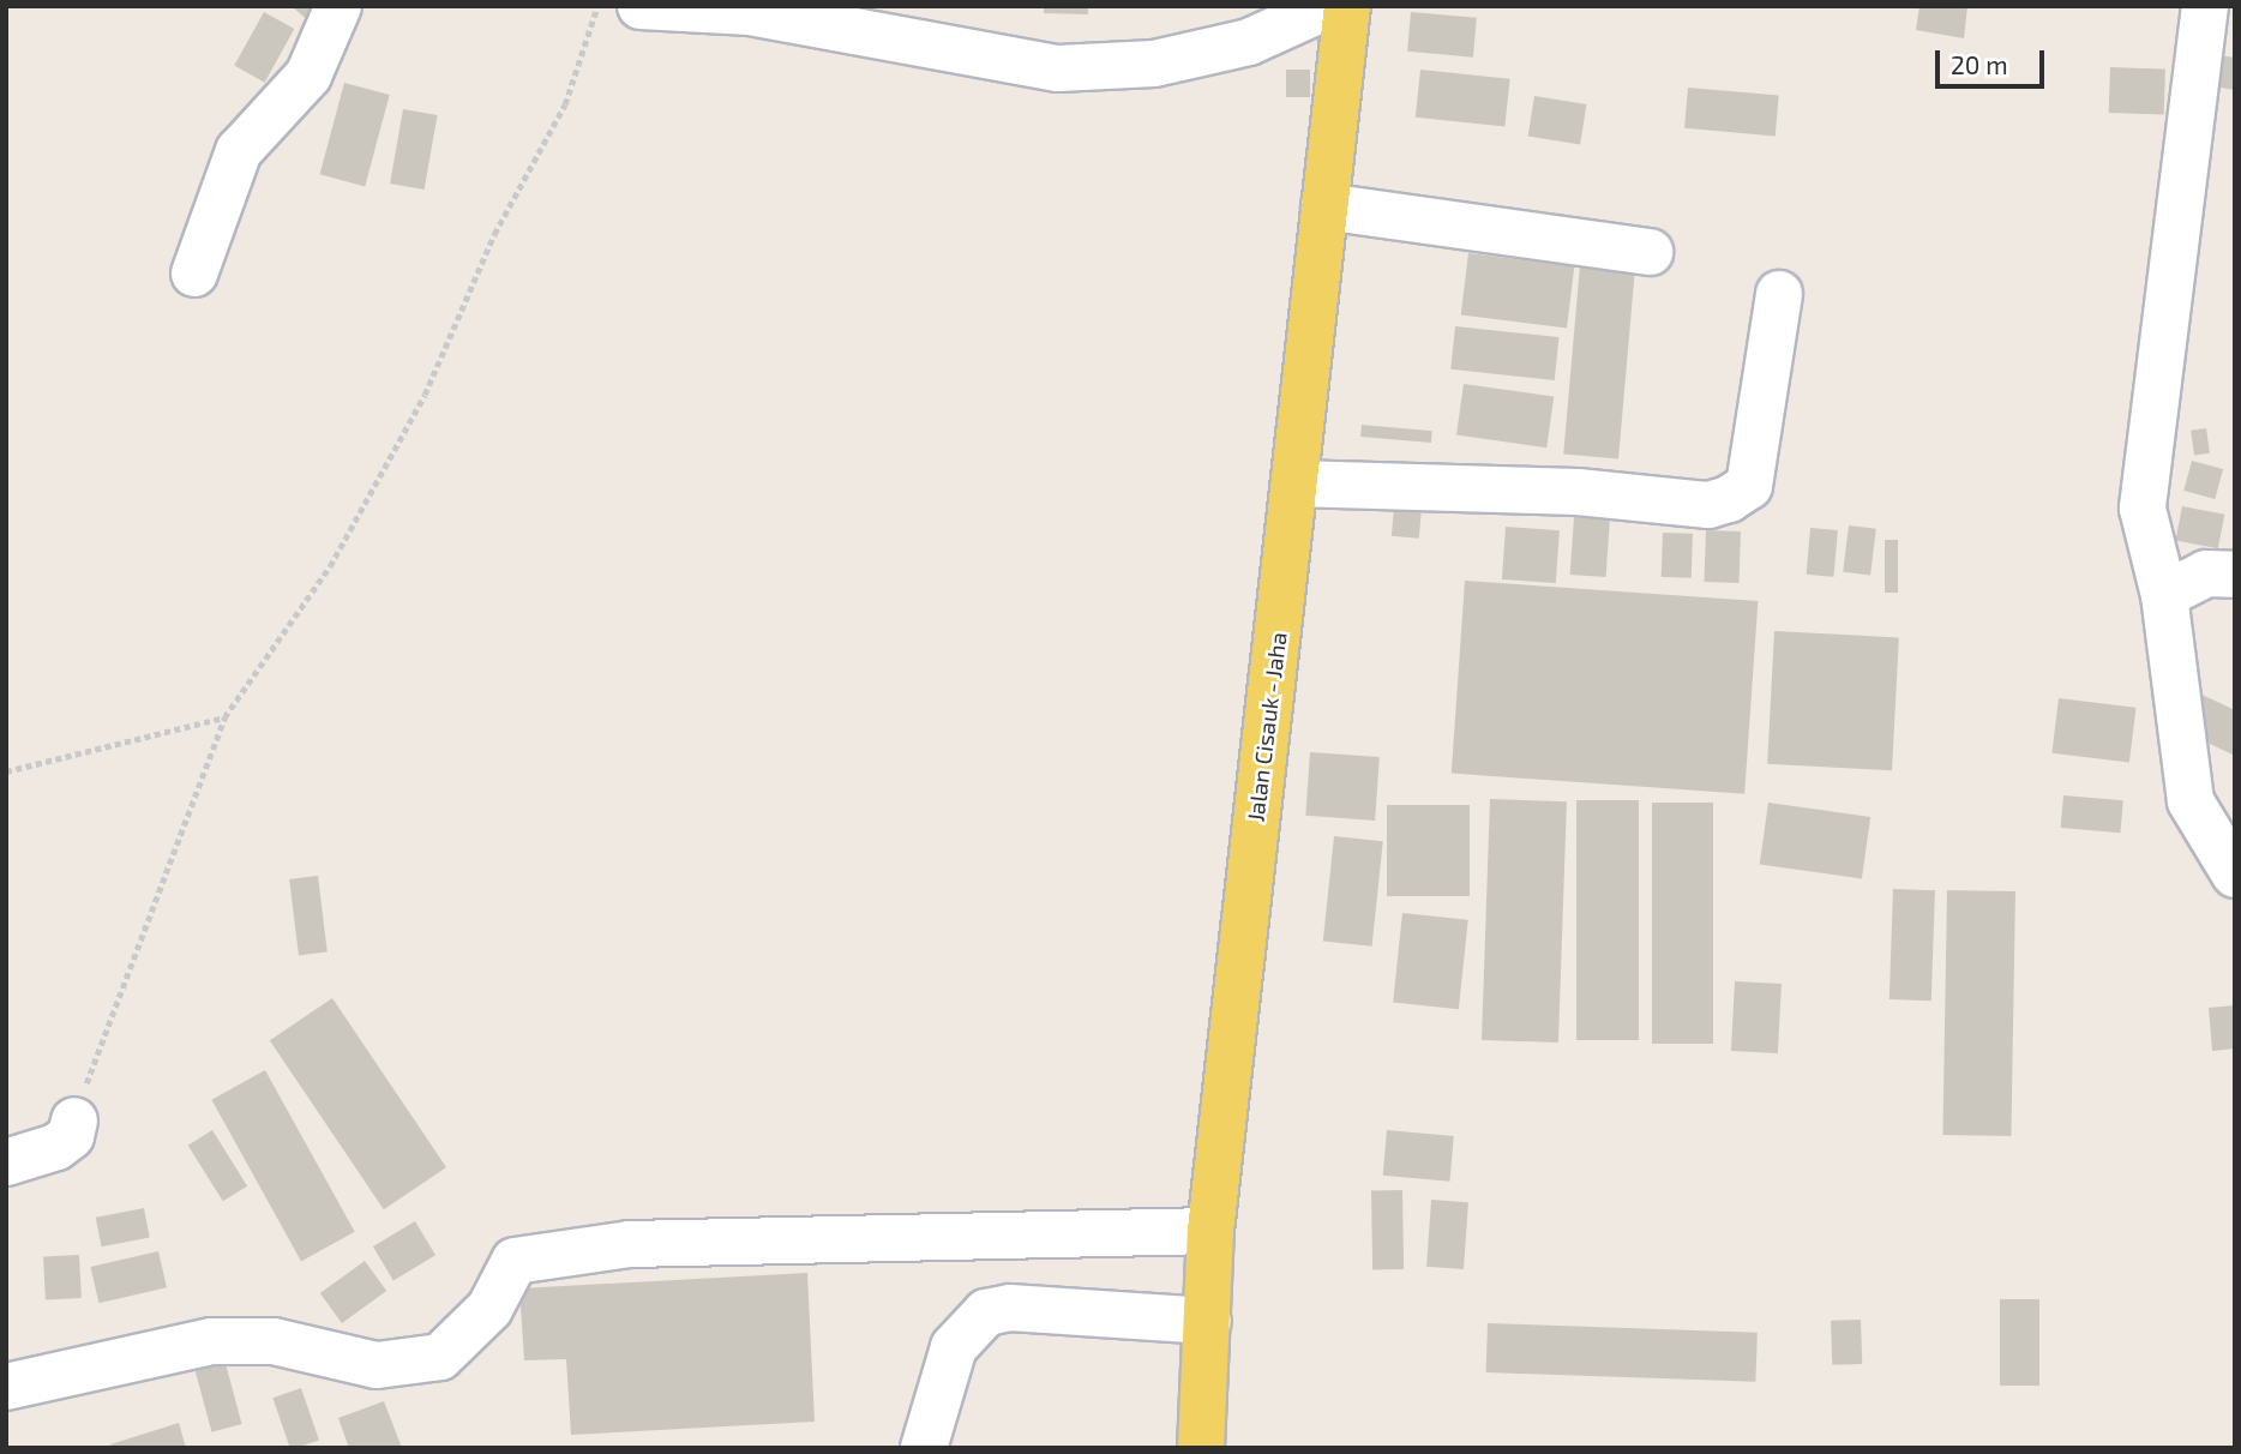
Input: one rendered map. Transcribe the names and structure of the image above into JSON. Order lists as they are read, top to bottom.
{
  "streets": {
    "main road": ["Jalan Cisauk - Jaha"]
  },
  "scale_bar": "20 m"
}
